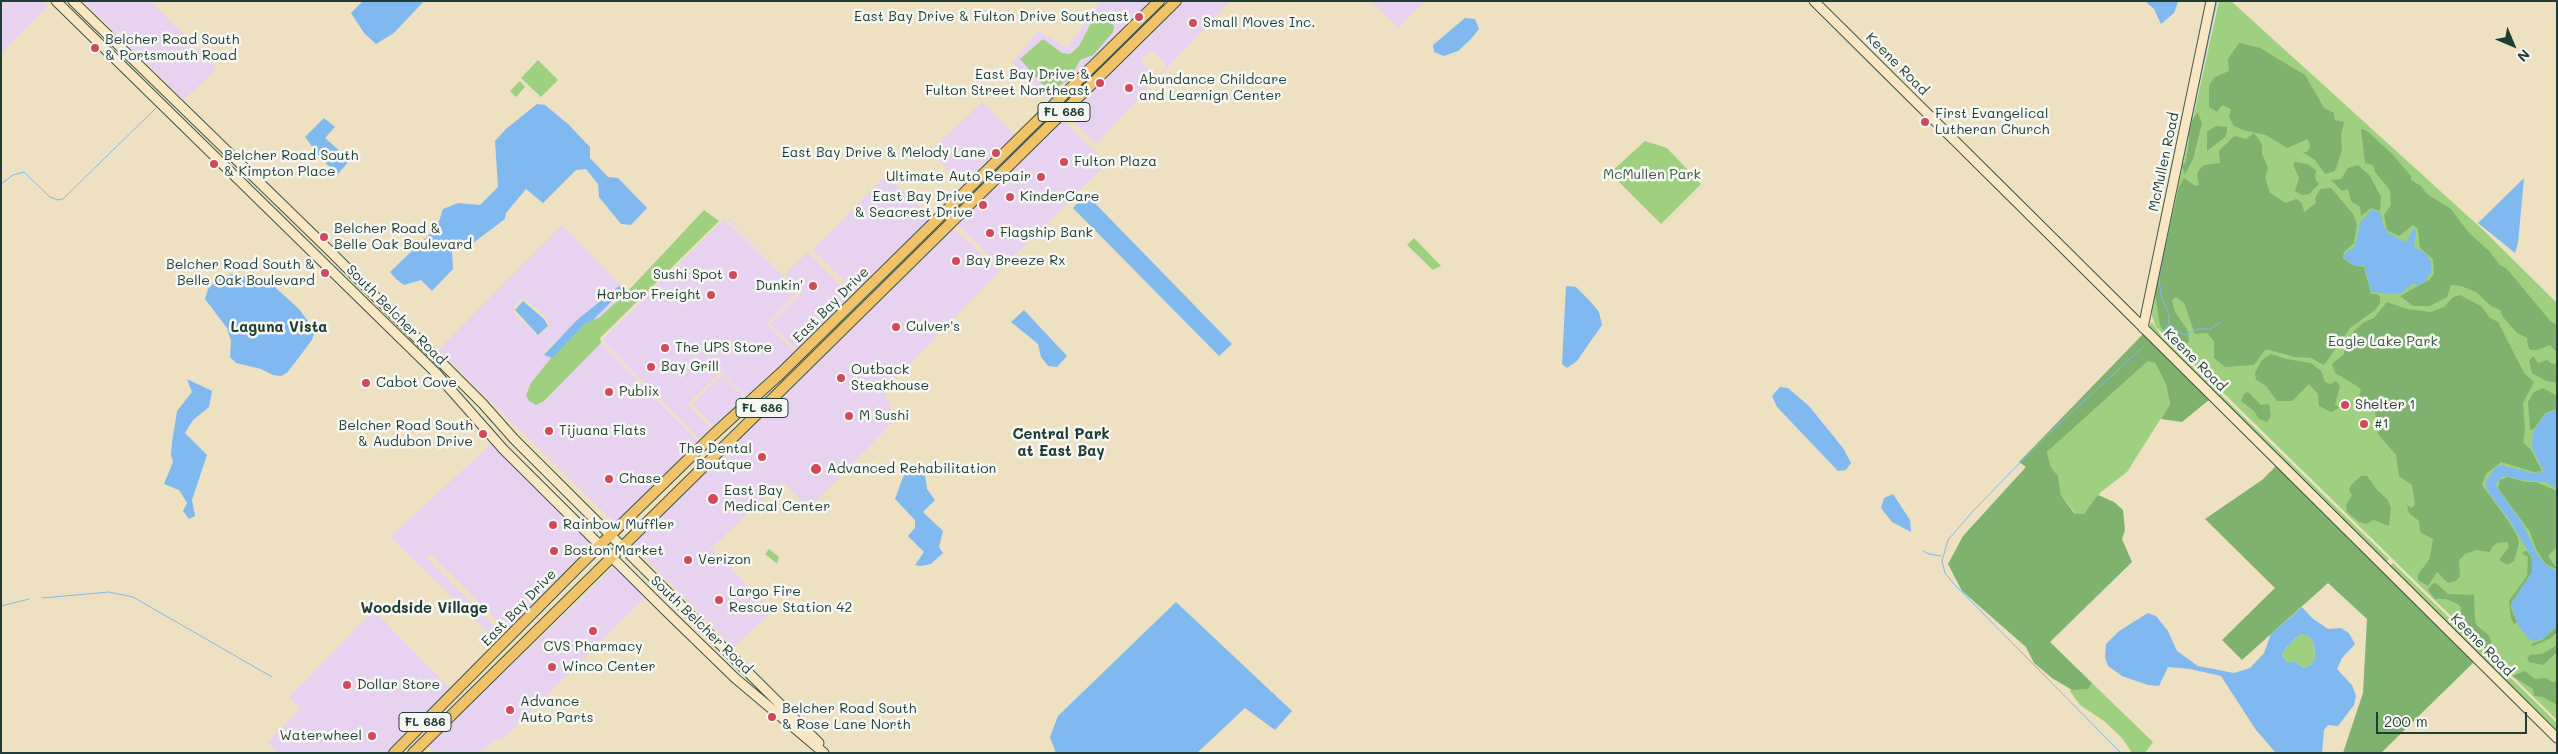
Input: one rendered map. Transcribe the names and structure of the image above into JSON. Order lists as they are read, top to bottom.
{
  "streets": {
    "main road": [
      "Keene Road",
      "FL 686",
      "McMullen Road",
      "East Bay Drive",
      "South Belcher Road"
    ]
  },
  "crossings": [
    ["Keene Road", "McMullen Road"],
    ["East Bay Drive", "South Belcher Road"]
  ],
  "districts": ["Laguna Vista", "Central Park at East Bay", "Woodside Village"],
  "parks": ["McMullen Park", "Eagle Lake Park"],
  "places": [
    "East Bay Drive & Fulton Drive Southeast",
    "Small Moves Inc.",
    "Belcher Road South & Portsmouth Road",
    "East Bay Drive & Fulton Street Northeast",
    "Abundance Childcare and Learnign Center",
    "First Evangelical Lutheran Church",
    "East Bay Drive & Melody Lane",
    "Fulton Plaza",
    "Belcher Road South & Kimpton Place",
    "Ultimate Auto Repair",
    "KinderCare",
    "East Bay Drive & Seacrest Drive",
    "Flagship Bank",
    "Belcher Road & Belle Oak Boulevard",
    "Bay Breeze Rx",
    "Belcher Road South & Belle Oak Boulevard",
    "Sushi Spot",
    "Dunkin'",
    "Harbor Freight",
    "Culver's",
    "The UPS Store",
    "Bay Grill",
    "Outback Steakhouse",
    "Cabot Cove",
    "Publix",
    "Shelter 1",
    "M Sushi",
    "#1",
    "Tijuana Flats",
    "Belcher Road South & Audubon Drive",
    "The Dental Boutque",
    "Advanced Rehabilitation",
    "Chase",
    "East Bay Medical Center",
    "Rainbow Muffler",
    "Boston Market",
    "Verizon",
    "Largo Fire Rescue Station 42",
    "CVS Pharmacy",
    "Winco Center",
    "Dollar Store",
    "Advance Auto Parts",
    "Belcher Road South & Rose Lane North",
    "Waterwheel"
  ],
  "scale_bar": "200 m",
  "north": "bottom right"
}
